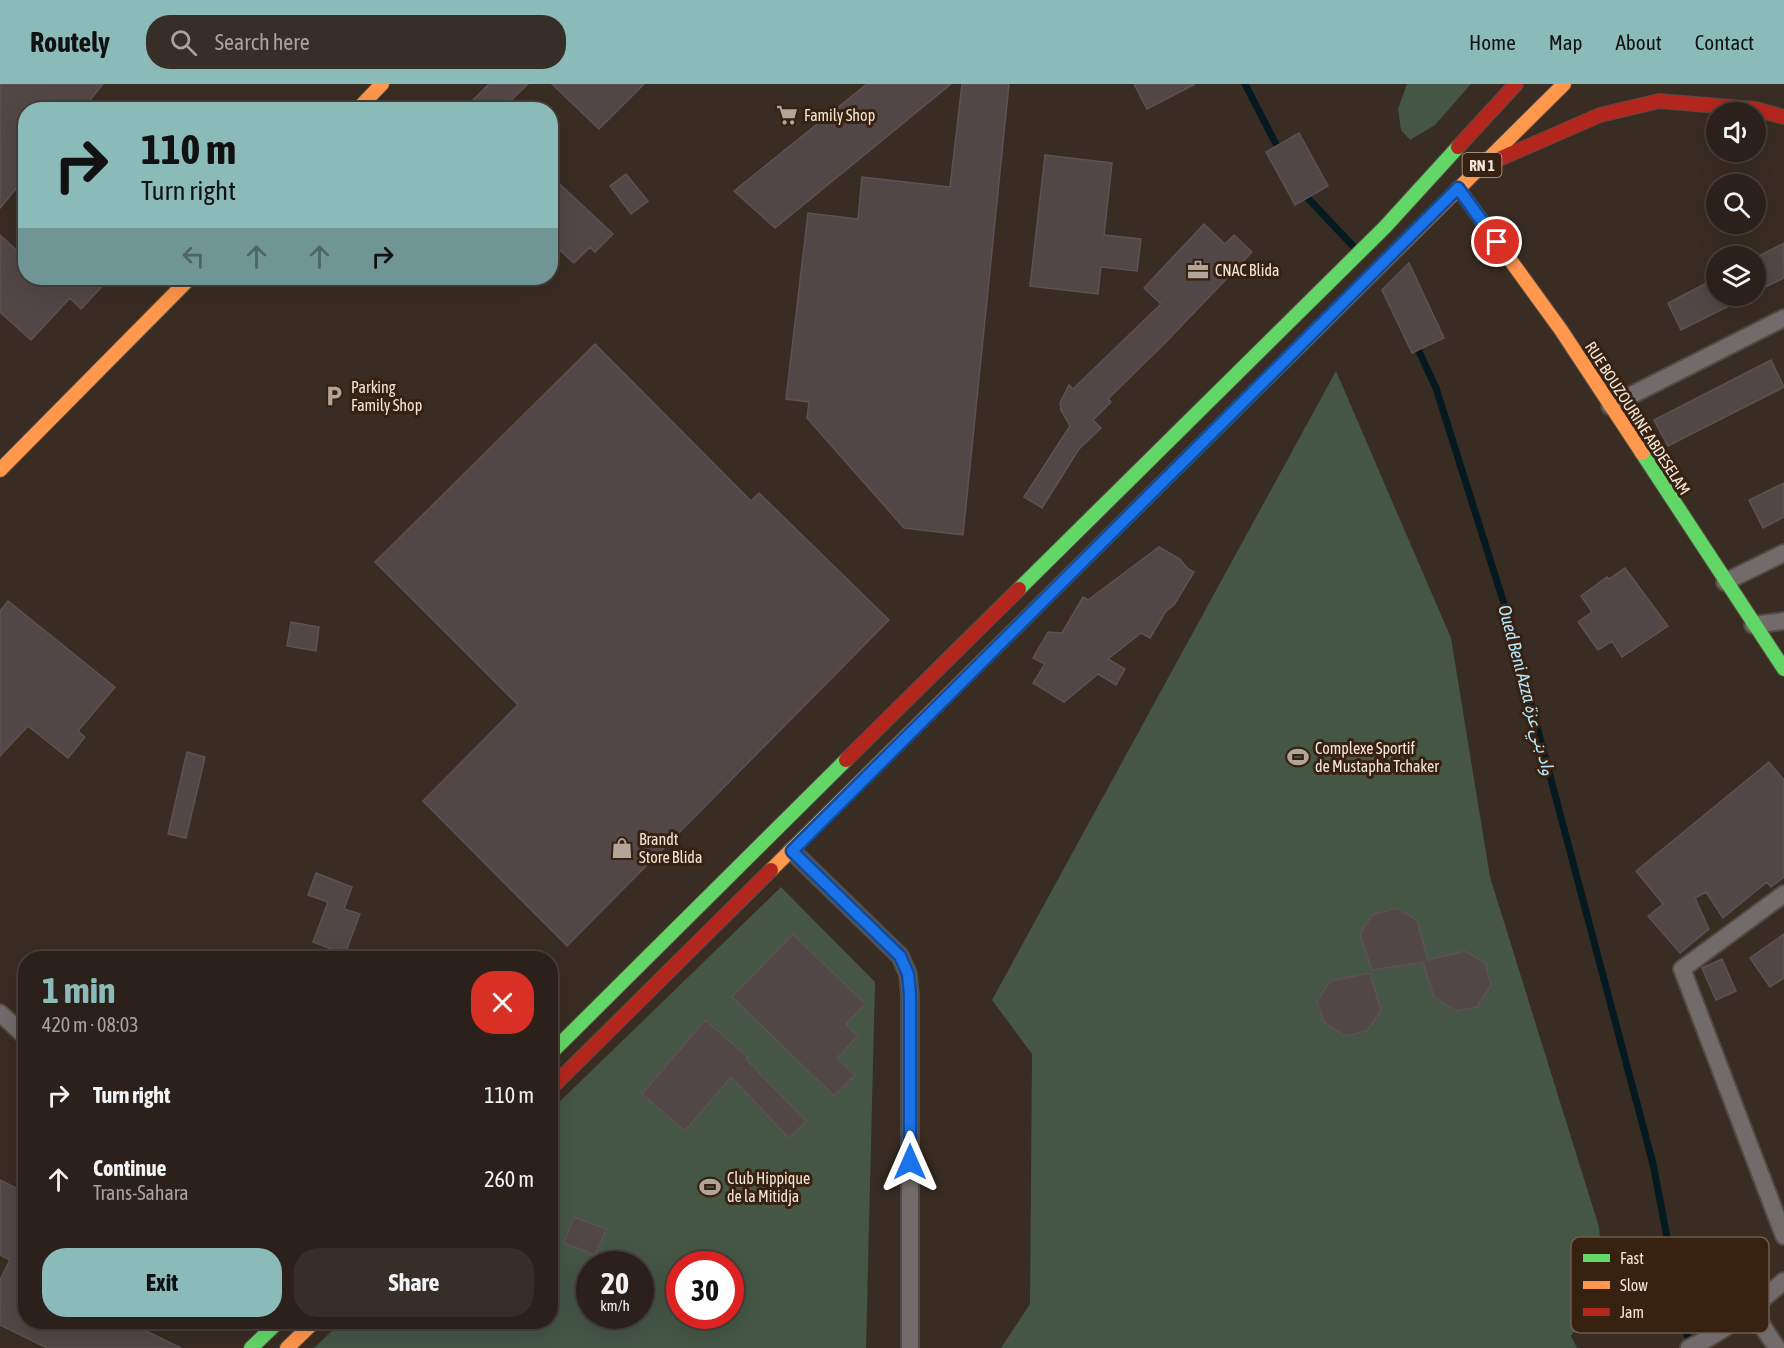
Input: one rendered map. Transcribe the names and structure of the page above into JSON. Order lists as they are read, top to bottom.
{
  "streets": {
    "main road": ["RN 1", "RUE BOUZOURINE ABDESELAM"]
  },
  "crossings": [
    ["RN 1", "RUE BOUZOURINE ABDESELAM"]
  ],
  "water": ["Oued Beni Azza واد بني عزة"],
  "places": {
    "supermarket": ["Family Shop"],
    "office": ["CNAC Blida"],
    "parking": ["Parking Family Shop"],
    "sports": ["Complexe Sportif de Mustapha Tchaker", "Club Hippique de la Mitidja"],
    "shop": ["Brandt Store Blida"]
  },
  "legend": ["Fast", "Slow", "Jam"],
  "page": {
    "header": "Routely",
    "search": "Search here",
    "nav": [
      "Home",
      "Map",
      "About",
      "Contact"
    ],
    "turn": ["110 m", "Turn right"],
    "heading": ["1 min", "420 m · 08:03"],
    "list": [
      {
        "name": "Turn right",
        "value": "110 m"
      },
      {
        "name": "Continue",
        "note": "Trans-Sahara",
        "value": "260 m"
      }
    ],
    "buttons": ["Exit", "Share"],
    "speed": "20 km/h",
    "limit": "30"
  }
}
